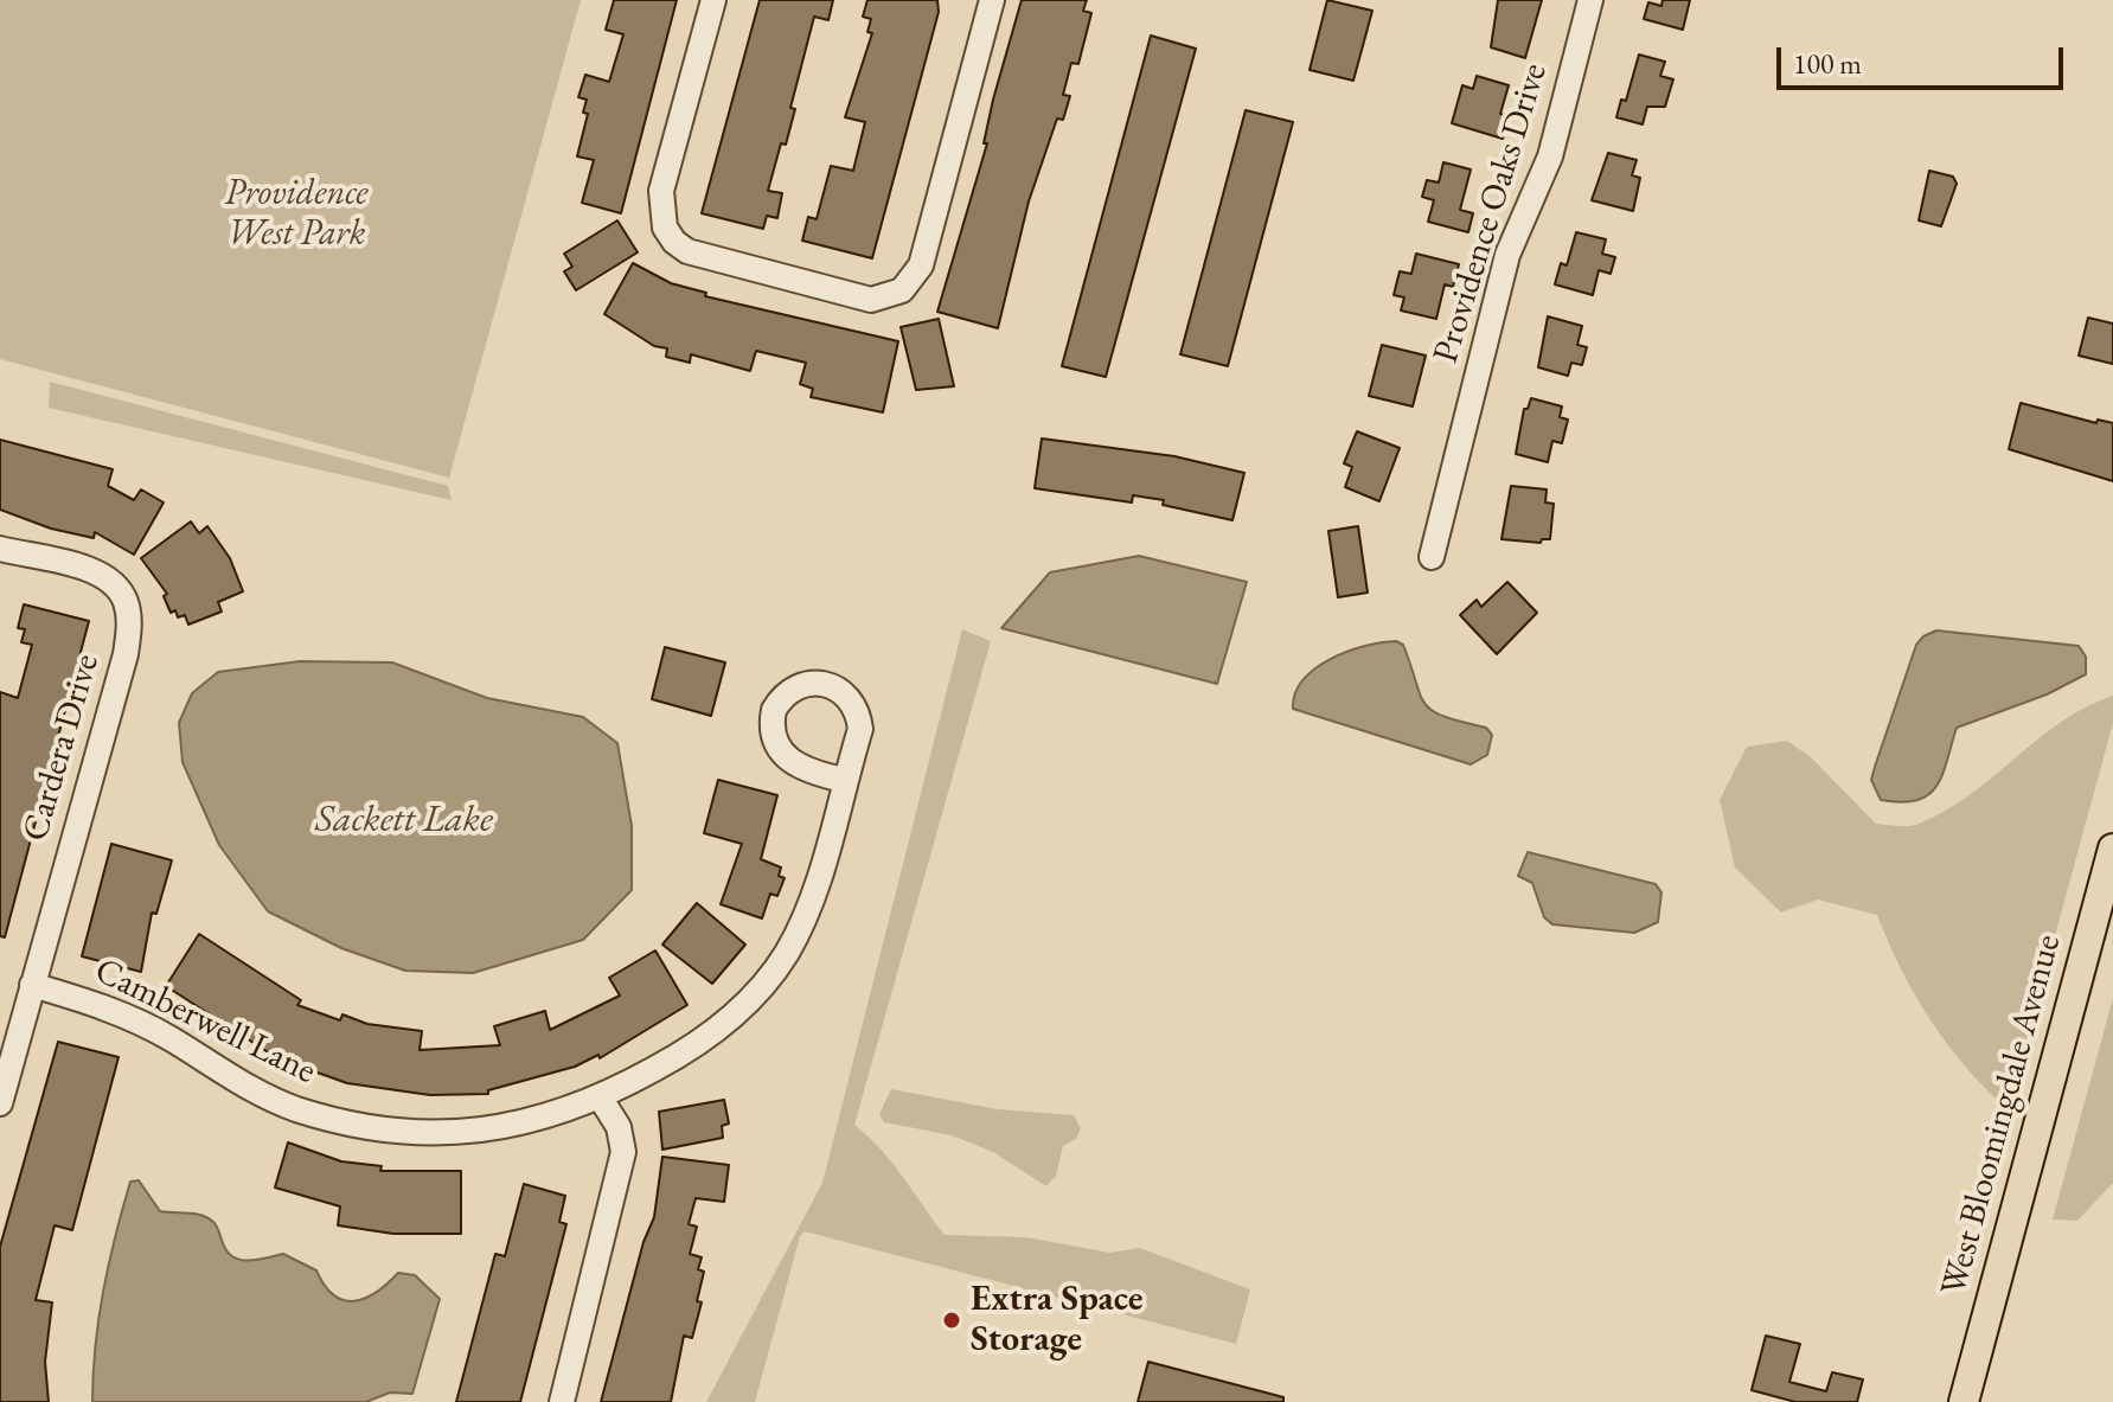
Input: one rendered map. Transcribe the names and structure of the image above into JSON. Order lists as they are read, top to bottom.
{
  "streets": {
    "main road": ["West Bloomingdale Avenue"],
    "street": ["Providence Oaks Drive", "Cardera Drive", "Camberwell Lane"]
  },
  "crossings": [
    ["Cardera Drive", "Camberwell Lane"]
  ],
  "water": ["Sackett Lake"],
  "parks": ["Providence West Park"],
  "places": ["Extra Space Storage"],
  "scale_bar": "100 m"
}
